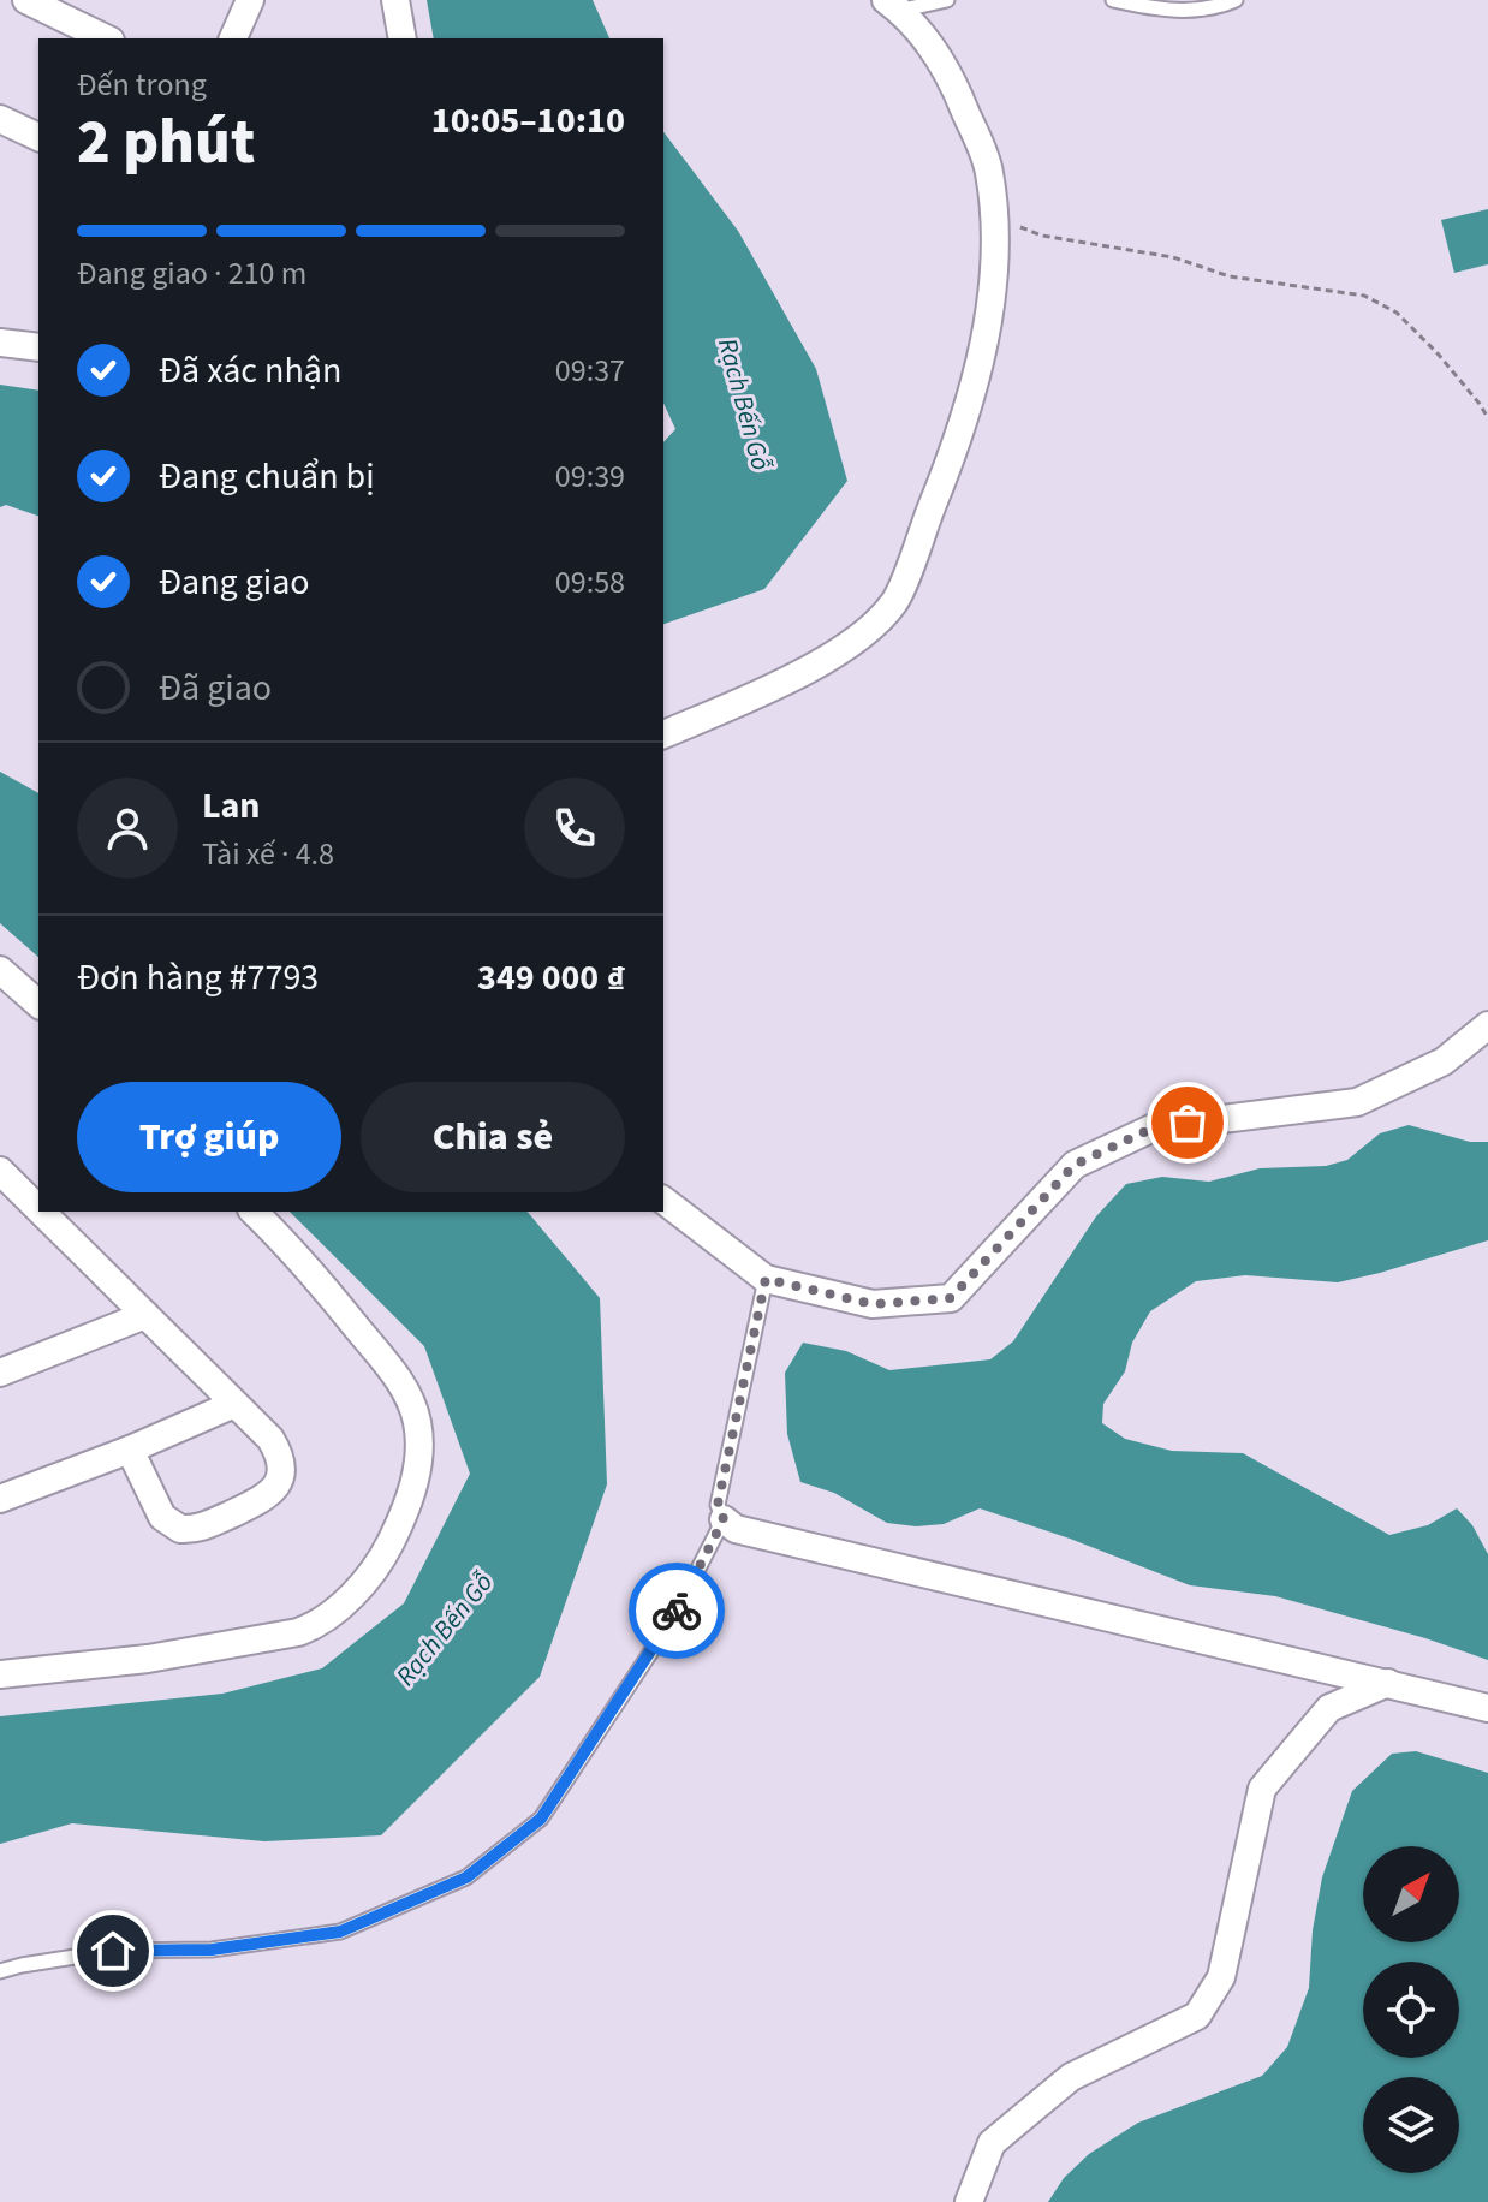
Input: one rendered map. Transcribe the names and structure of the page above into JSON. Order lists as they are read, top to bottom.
{
  "water": ["Rạch Bến Gỗ"],
  "north": "top right",
  "page": {
    "heading": ["2 phút", "Đến trong", "10:05–10:10"],
    "panel": [
      "Lan",
      "Tài xế · 4.8",
      "Đơn hàng #7793",
      "349 000 ₫"
    ],
    "bar": "Đang giao · 210 m",
    "list": [
      ["Đã xác nhận", "09:37"],
      ["Đang chuẩn bị", "09:39"],
      ["Đang giao", "09:58"],
      "Đã giao"
    ],
    "buttons": ["Trợ giúp", "Chia sẻ"]
  }
}
